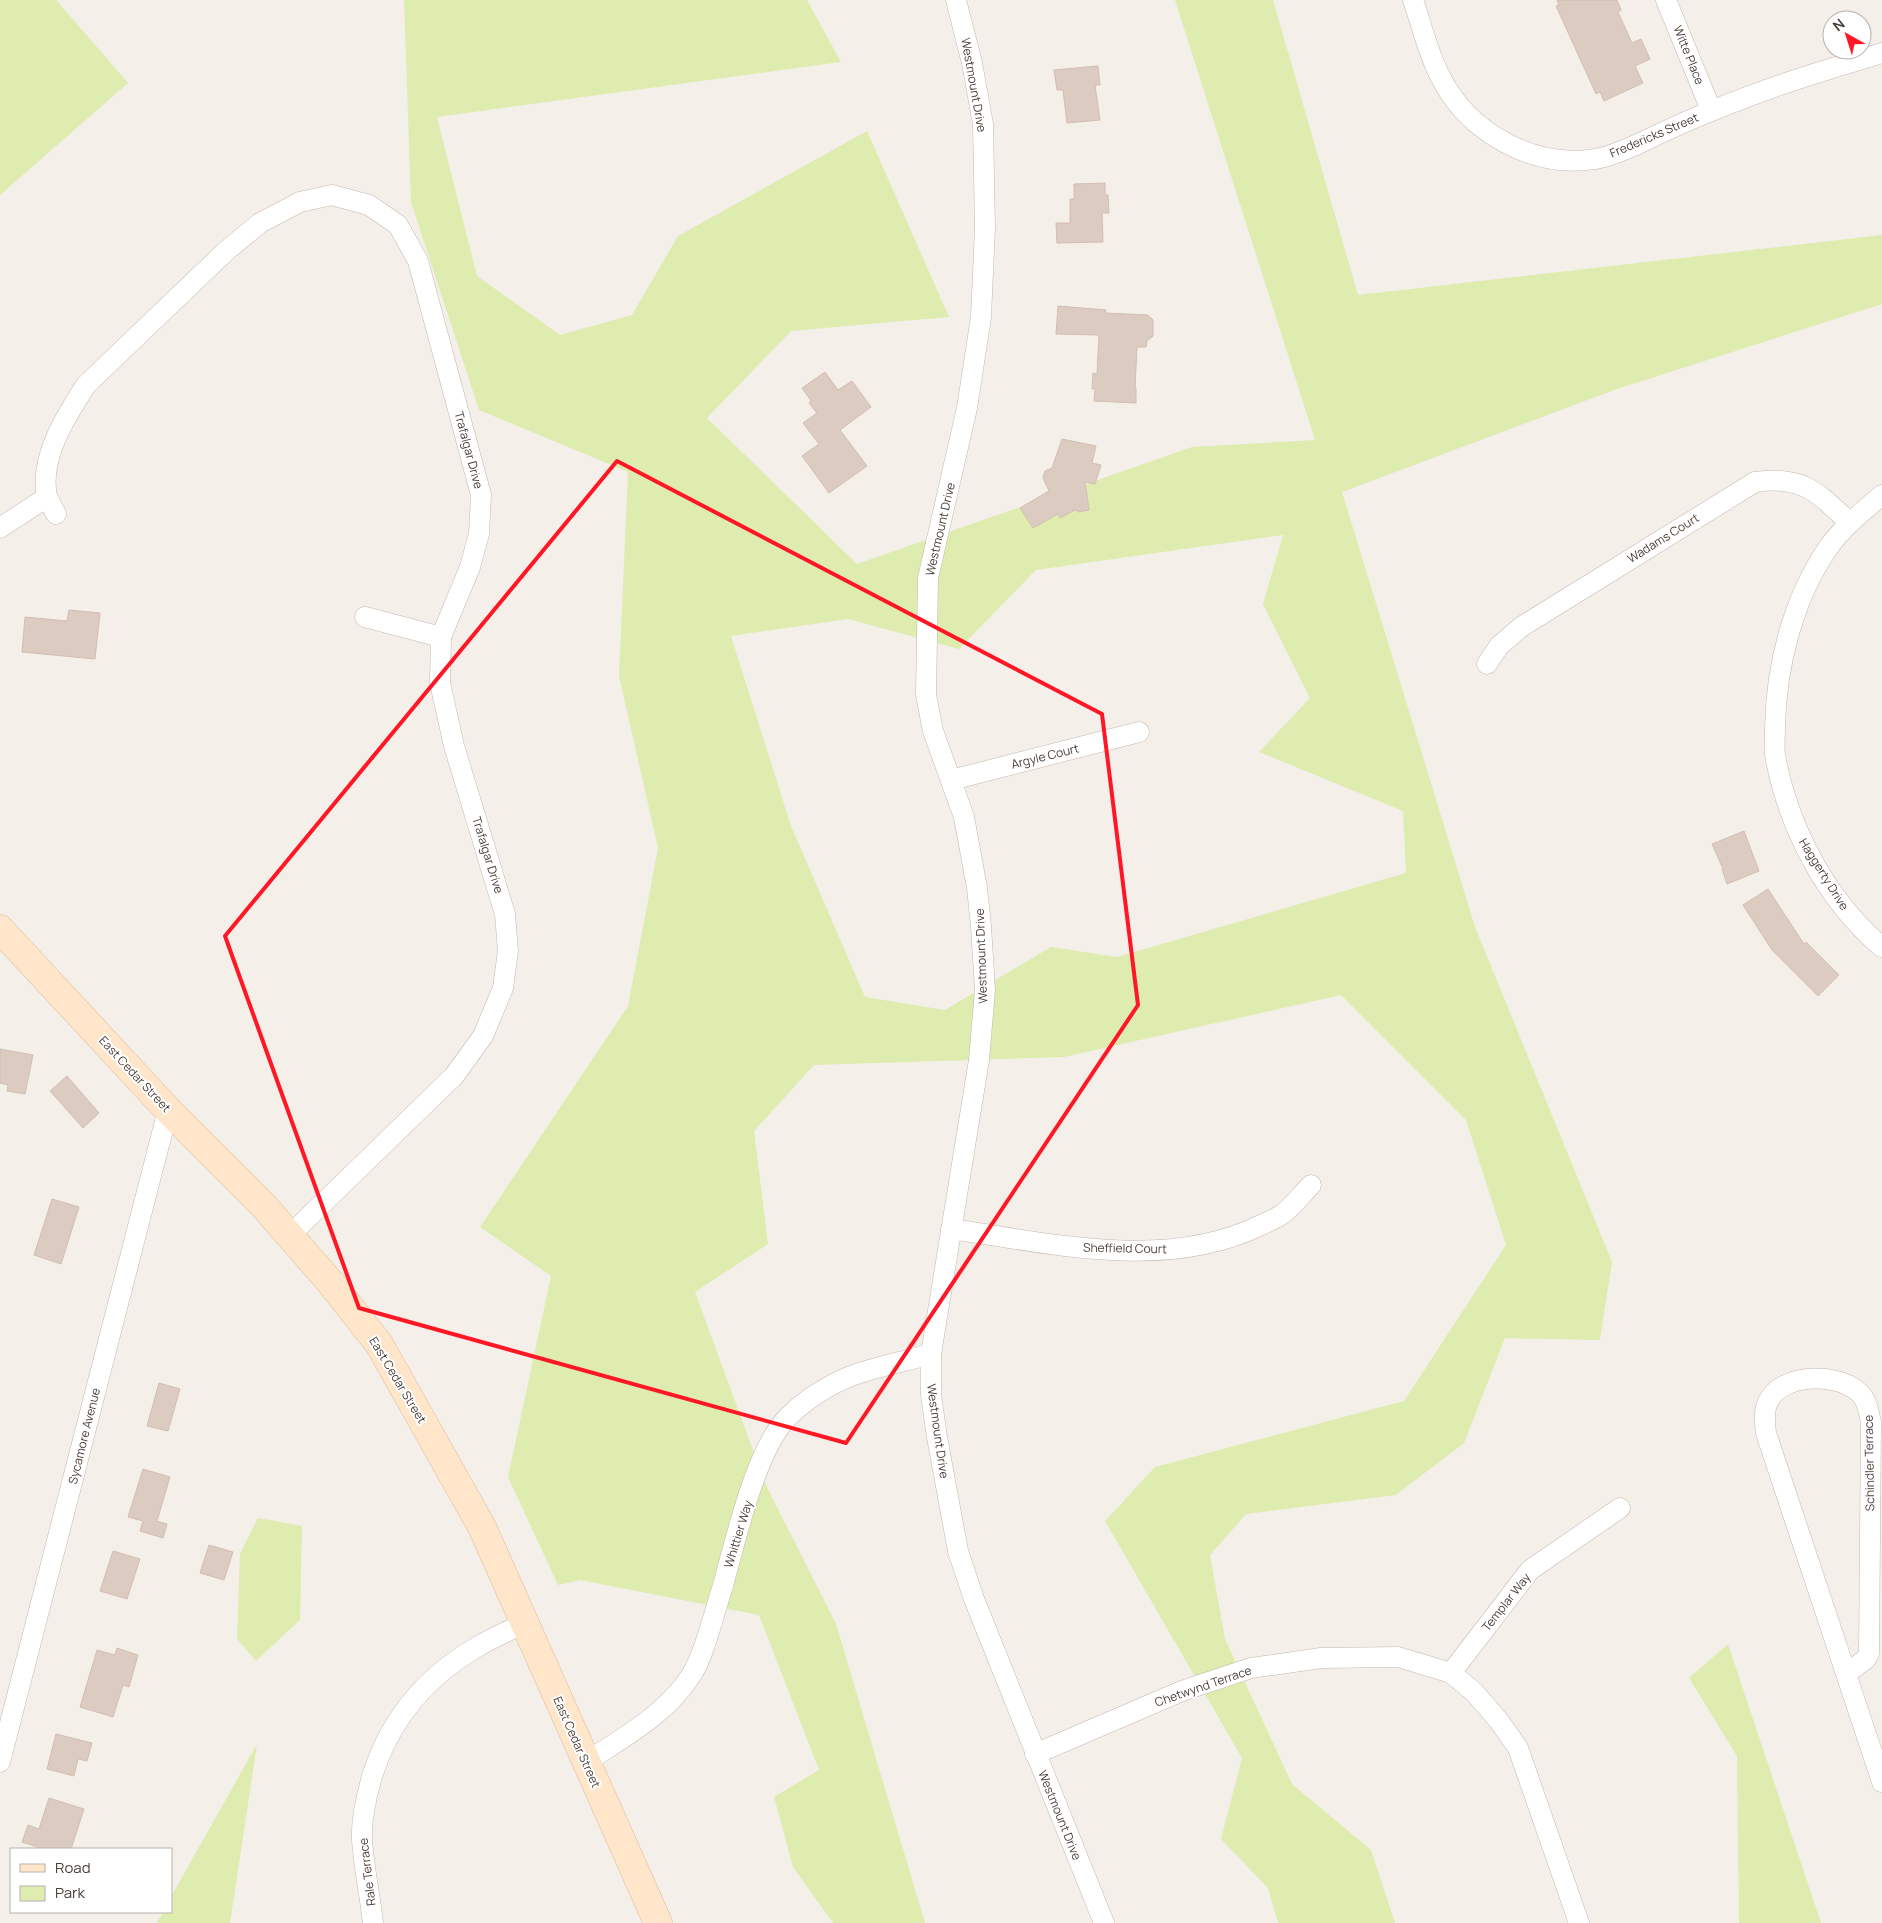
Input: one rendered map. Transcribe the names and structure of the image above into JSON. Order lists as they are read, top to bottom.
{
  "streets": {
    "main road": ["East Cedar Street"],
    "street": [
      "Witte Place",
      "Westmount Drive",
      "Fredericks Street",
      "Trafalgar Drive",
      "Wadams Court",
      "Argyle Court",
      "Haggerty Drive",
      "Sheffield Court",
      "Sycamore Avenue",
      "Schindler Terrace",
      "Whittier Way",
      "Templar Way",
      "Chetwynd Terrace",
      "Rale Terrace"
    ]
  },
  "crossings": [
    ["Witte Place", "Fredericks Street"],
    ["Westmount Drive", "Argyle Court"],
    ["Westmount Drive", "Sheffield Court"],
    ["Westmount Drive", "Whittier Way"],
    ["Westmount Drive", "Chetwynd Terrace"],
    ["Trafalgar Drive", "East Cedar Street"],
    ["Wadams Court", "Haggerty Drive"],
    ["East Cedar Street", "Sycamore Avenue"],
    ["East Cedar Street", "Whittier Way"],
    ["East Cedar Street", "Rale Terrace"],
    ["Templar Way", "Chetwynd Terrace"]
  ],
  "legend": ["Road", "Park"],
  "north": "top left"
}
